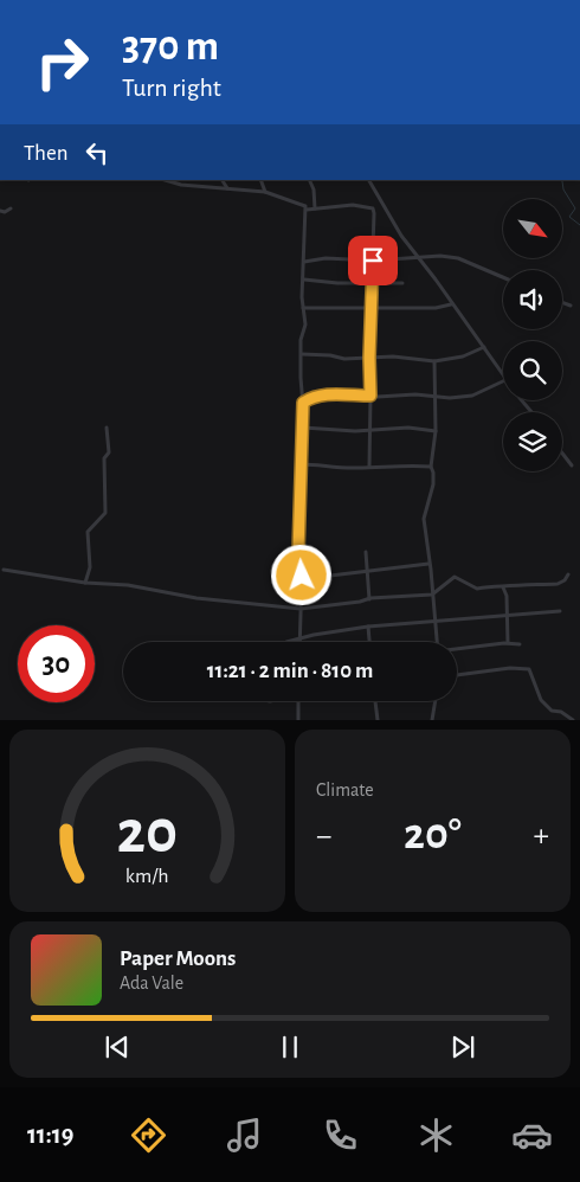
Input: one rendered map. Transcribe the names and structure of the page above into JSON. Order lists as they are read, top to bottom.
{
  "north": "bottom right",
  "page": {
    "turn": ["370 m", "Turn right"],
    "then": "Then",
    "limit": "30",
    "trip": "11:21 · 2 min · 810 m",
    "tile": "Climate",
    "heat": ["−", "20°", "+"],
    "song": ["Paper Moons", "Ada Vale"],
    "tabs": "11:19",
    "gauge": ["20", "km/h"]
  }
}
